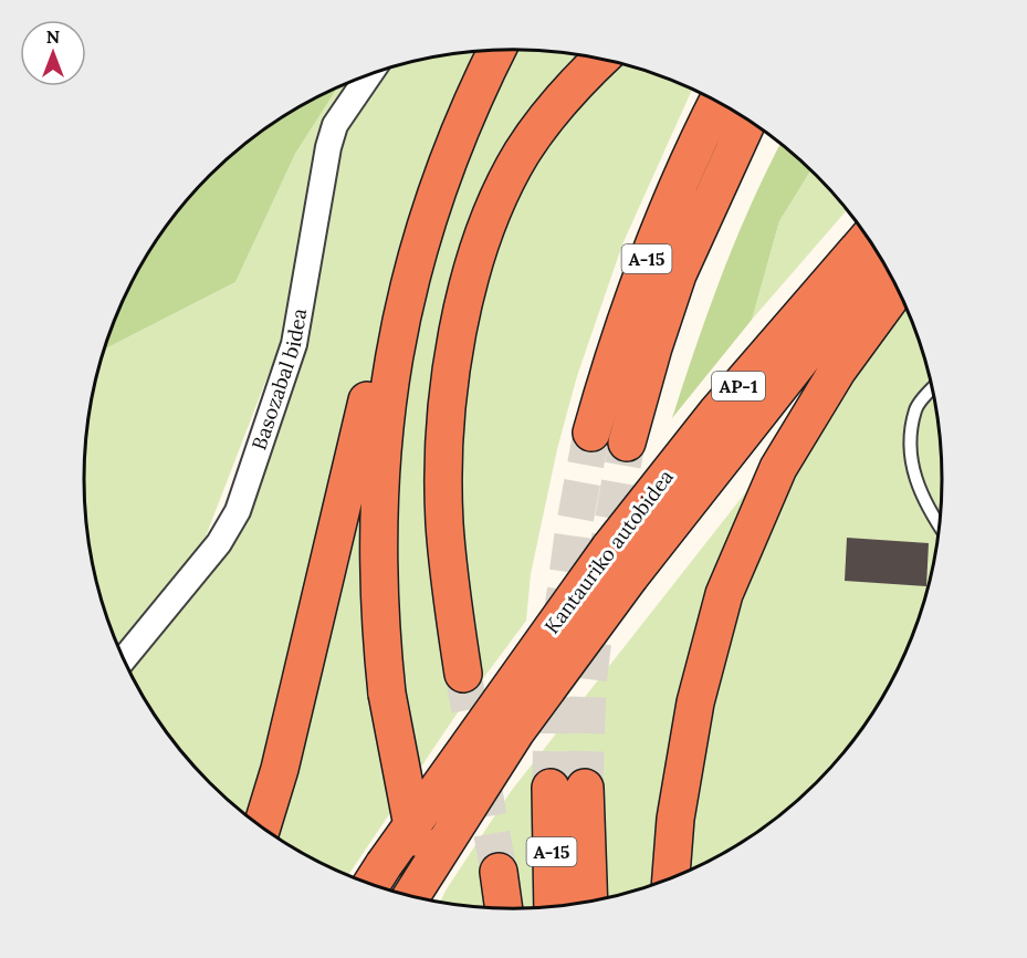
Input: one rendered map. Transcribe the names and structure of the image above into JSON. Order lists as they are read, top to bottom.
{
  "streets": {
    "highway": ["A-15", "AP-1", "Kantauriko autobidea"],
    "street": ["Basozabal bidea"]
  },
  "north": "top"
}
